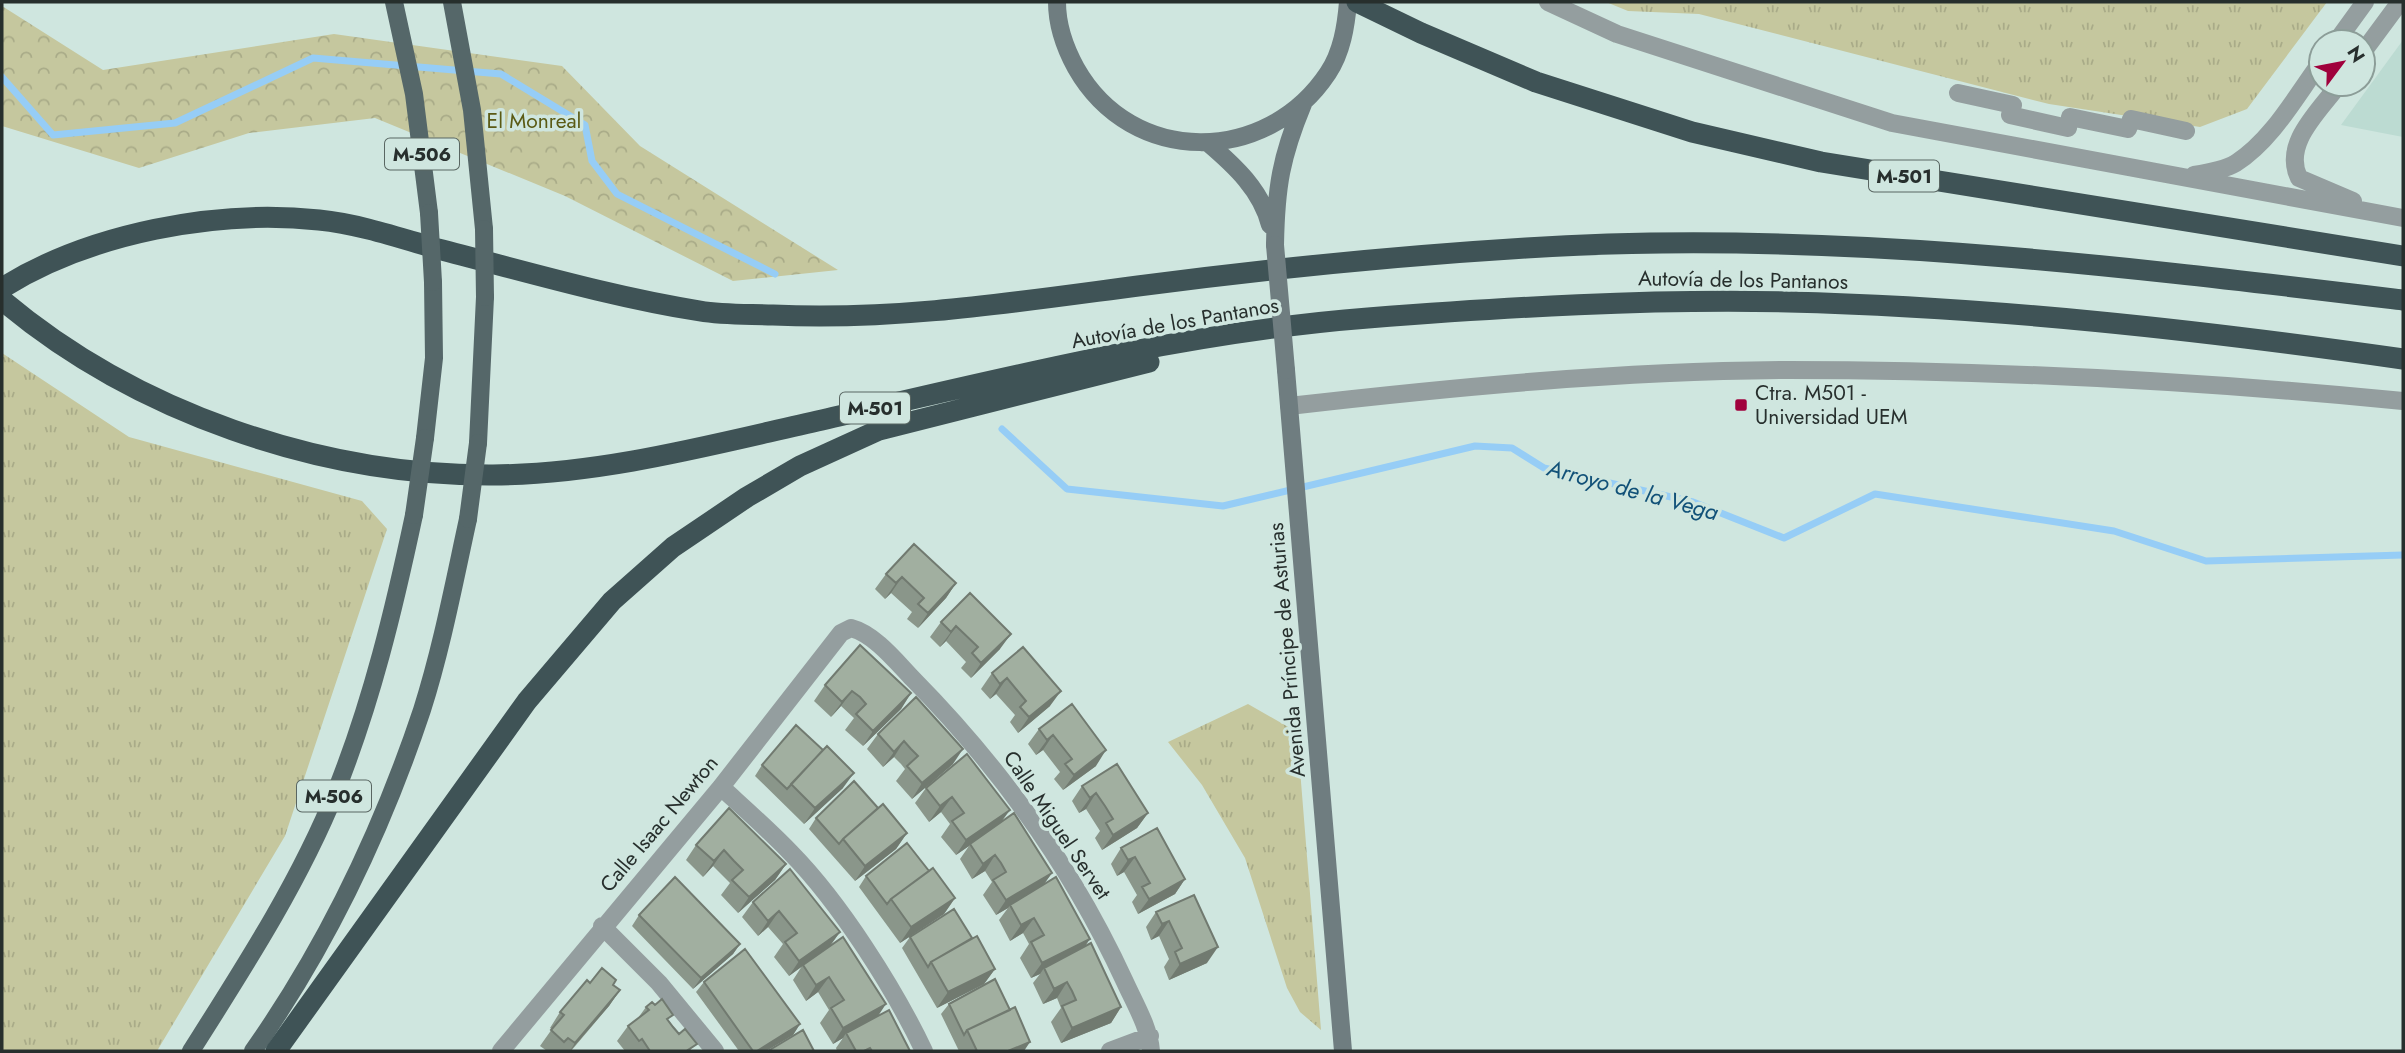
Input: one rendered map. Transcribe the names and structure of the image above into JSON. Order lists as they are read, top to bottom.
{
  "streets": {
    "highway": ["M-501", "Autovía de los Pantanos"],
    "main road": ["M-506"],
    "street": ["Avenida Príncipe de Asturias", "Calle Isaac Newton", "Calle Miguel Servet"]
  },
  "crossings": [
    ["Calle Isaac Newton", "Calle Miguel Servet"]
  ],
  "water": ["Arroyo de la Vega"],
  "parks": ["El Monreal"],
  "places": {
    "transit": ["Ctra. M501 - Universidad UEM"]
  },
  "north": "top right"
}
